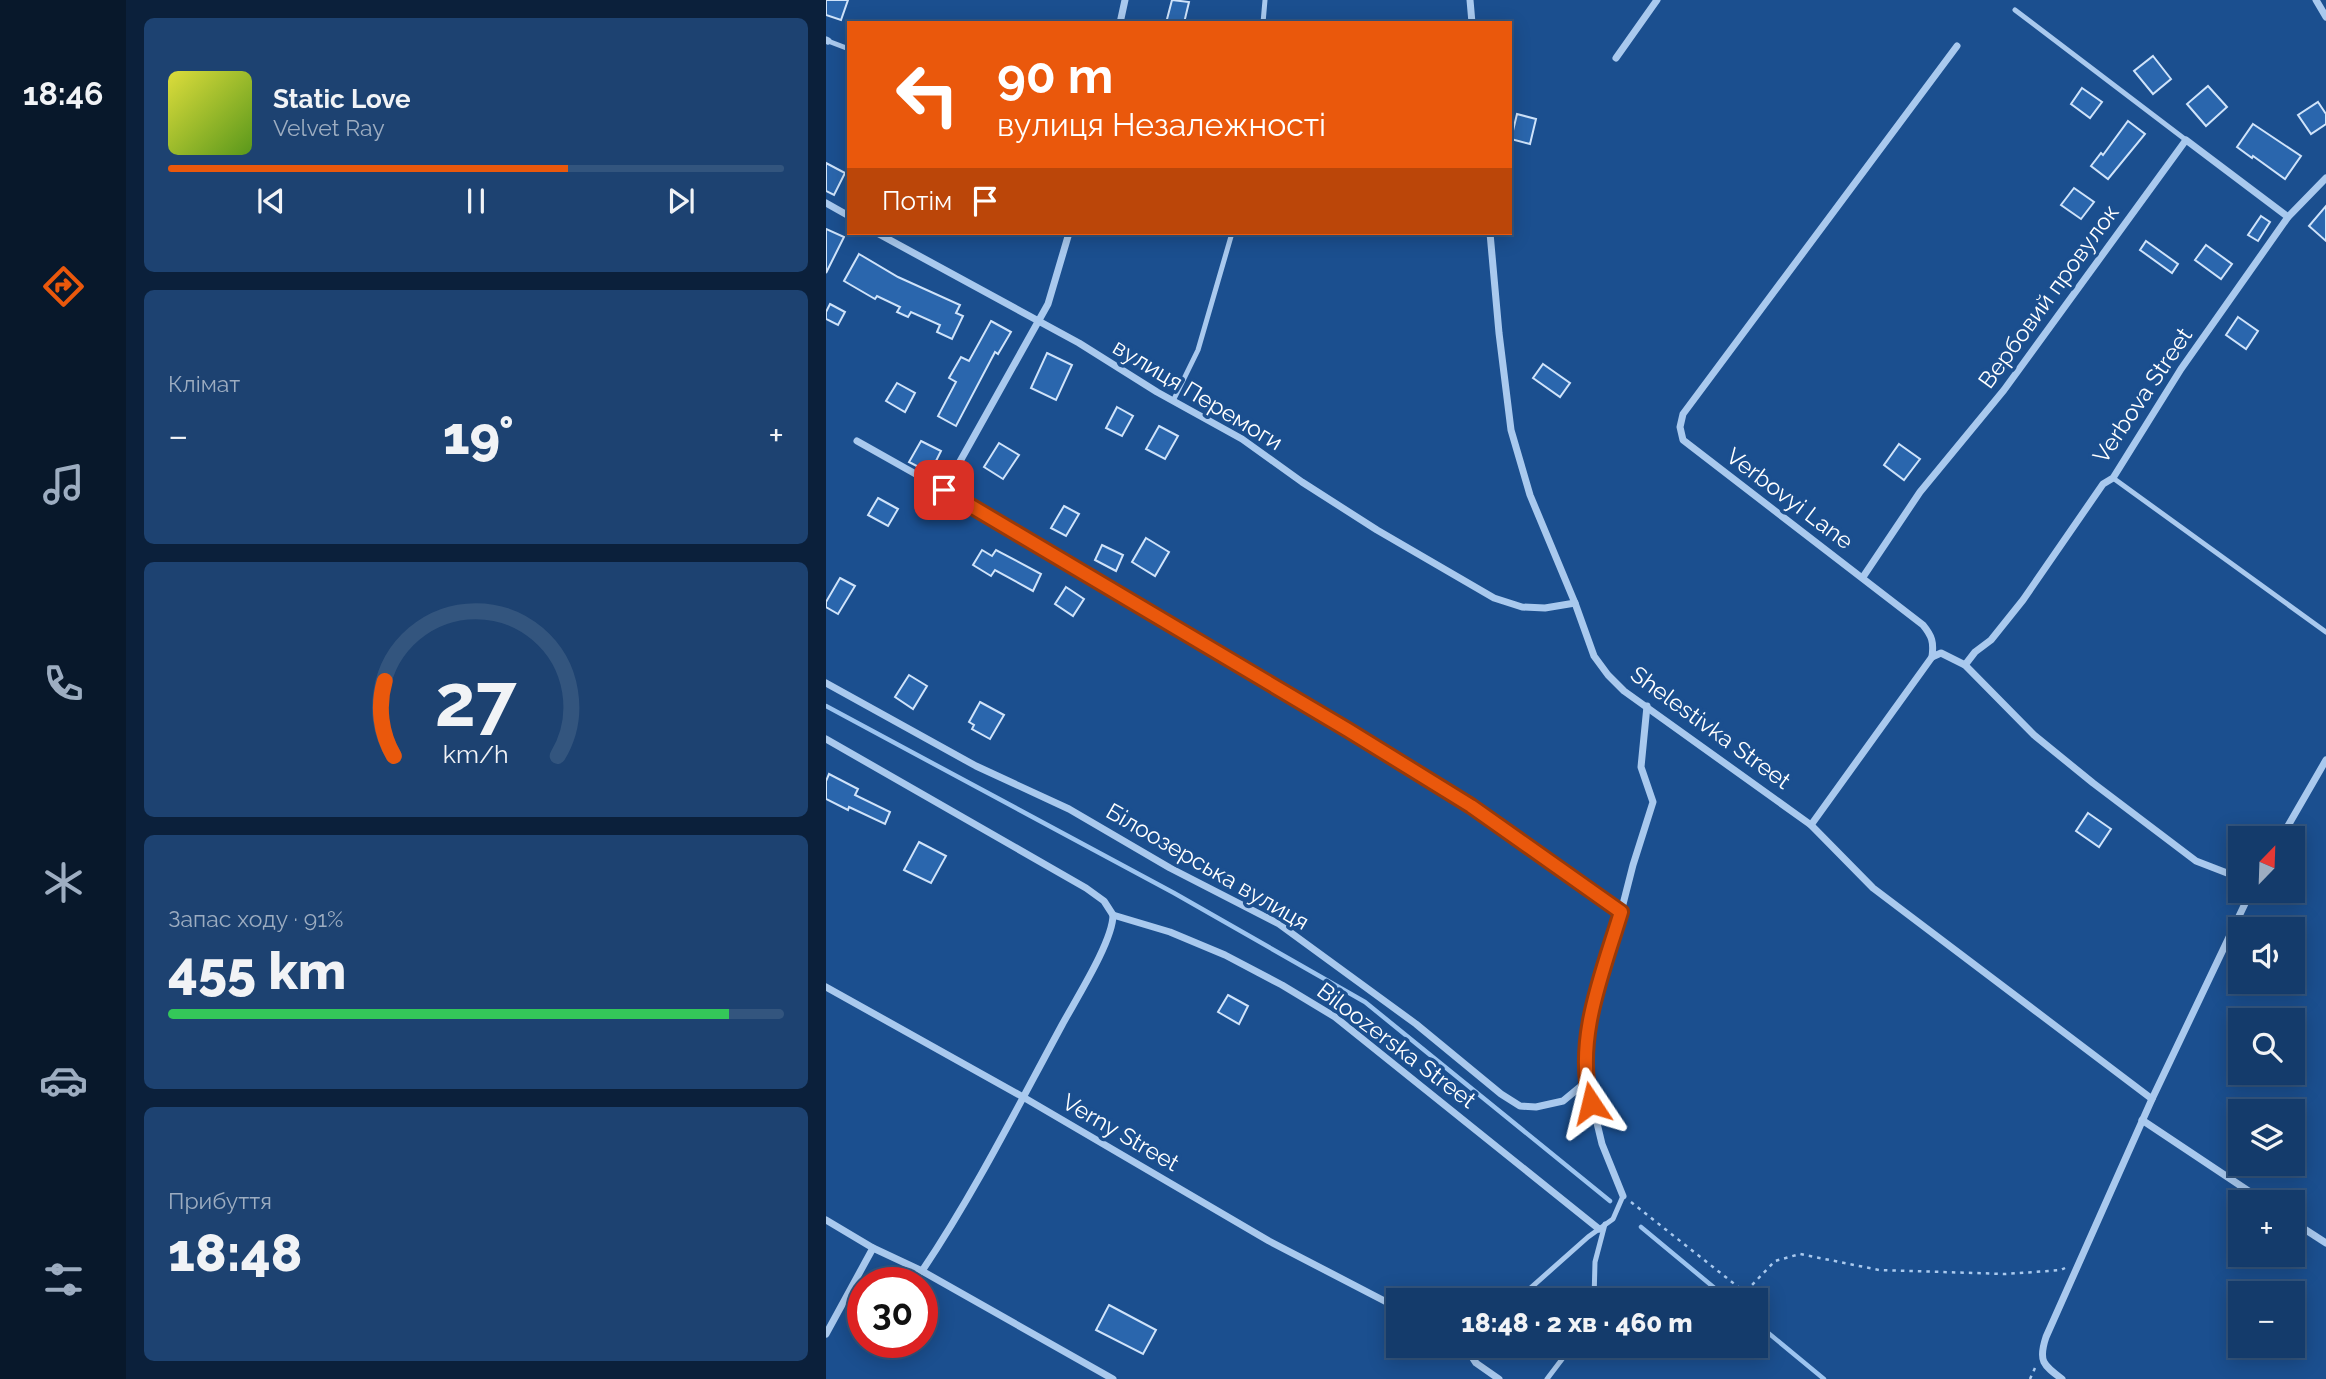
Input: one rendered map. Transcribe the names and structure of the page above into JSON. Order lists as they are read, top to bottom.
{
  "streets": {
    "street": [
      "Вербовий провулок",
      "вулиця Перемоги",
      "Verbova Street",
      "Verbovyi Lane",
      "Shelestivka Street",
      "Білоозерська вулиця",
      "Biloozerska Street",
      "Verny Street"
    ]
  },
  "crossings": [
    ["Вербовий провулок", "Verbovyi Lane"],
    ["вулиця Перемоги", "Shelestivka Street"]
  ],
  "north": "top right",
  "page": {
    "tabs": "18:46",
    "turn": ["90 m", "вулиця Незалежності"],
    "song": ["Static Love", "Velvet Ray"],
    "then": "Потім",
    "tile": [
      "Клімат",
      ["Запас ходу · 91%", "455 km"],
      ["Прибуття", "18:48"]
    ],
    "heat": ["−", "19°", "+"],
    "map_buttons": ["+", "−"],
    "limit": "30",
    "trip": "18:48 · 2 хв · 460 m",
    "gauge": ["27", "km/h"]
  }
}
